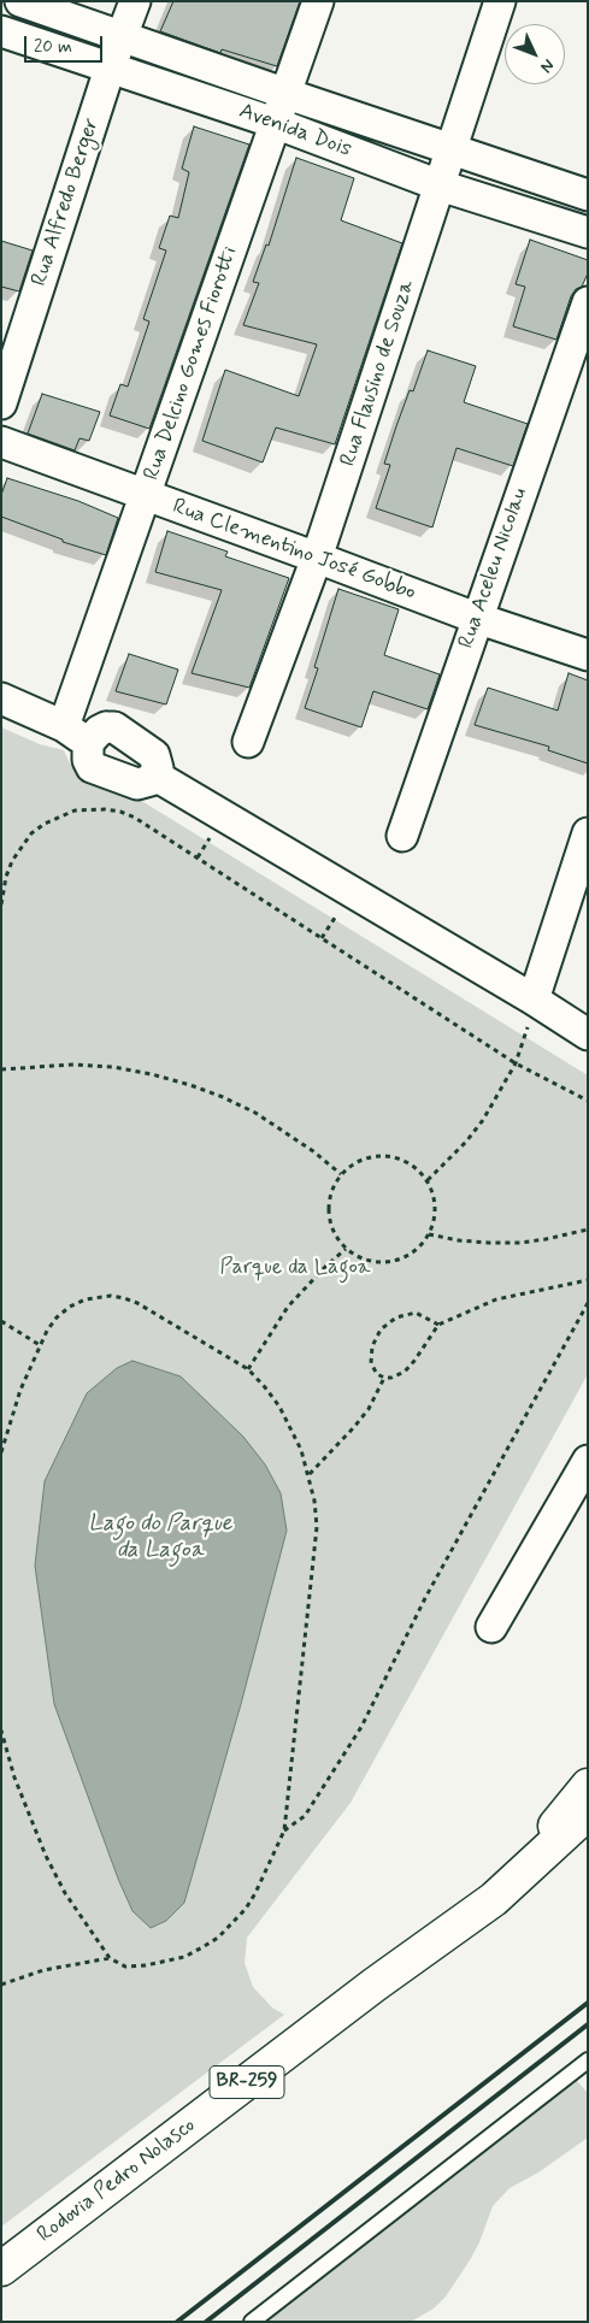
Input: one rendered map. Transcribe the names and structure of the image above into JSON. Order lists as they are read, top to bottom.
{
  "streets": {
    "highway": ["BR-259", "Rodovia Pedro Nolasco"],
    "street": [
      "Avenida Dois",
      "Rua Alfredo Berger",
      "Rua Delcino Gomes Fiorotti",
      "Rua Flausino de Souza",
      "Rua Clementino José Gobbo",
      "Rua Aceleu Nicolau"
    ]
  },
  "crossings": [
    ["Avenida Dois", "Rua Alfredo Berger"],
    ["Avenida Dois", "Rua Delcino Gomes Fiorotti"],
    ["Avenida Dois", "Rua Flausino de Souza"],
    ["Rua Delcino Gomes Fiorotti", "Rua Clementino José Gobbo"],
    ["Rua Flausino de Souza", "Rua Clementino José Gobbo"],
    ["Rua Clementino José Gobbo", "Rua Aceleu Nicolau"]
  ],
  "water": ["Lago do Parque da Lagoa"],
  "parks": ["Parque da Lagoa"],
  "scale_bar": "20 m",
  "north": "bottom right"
}
